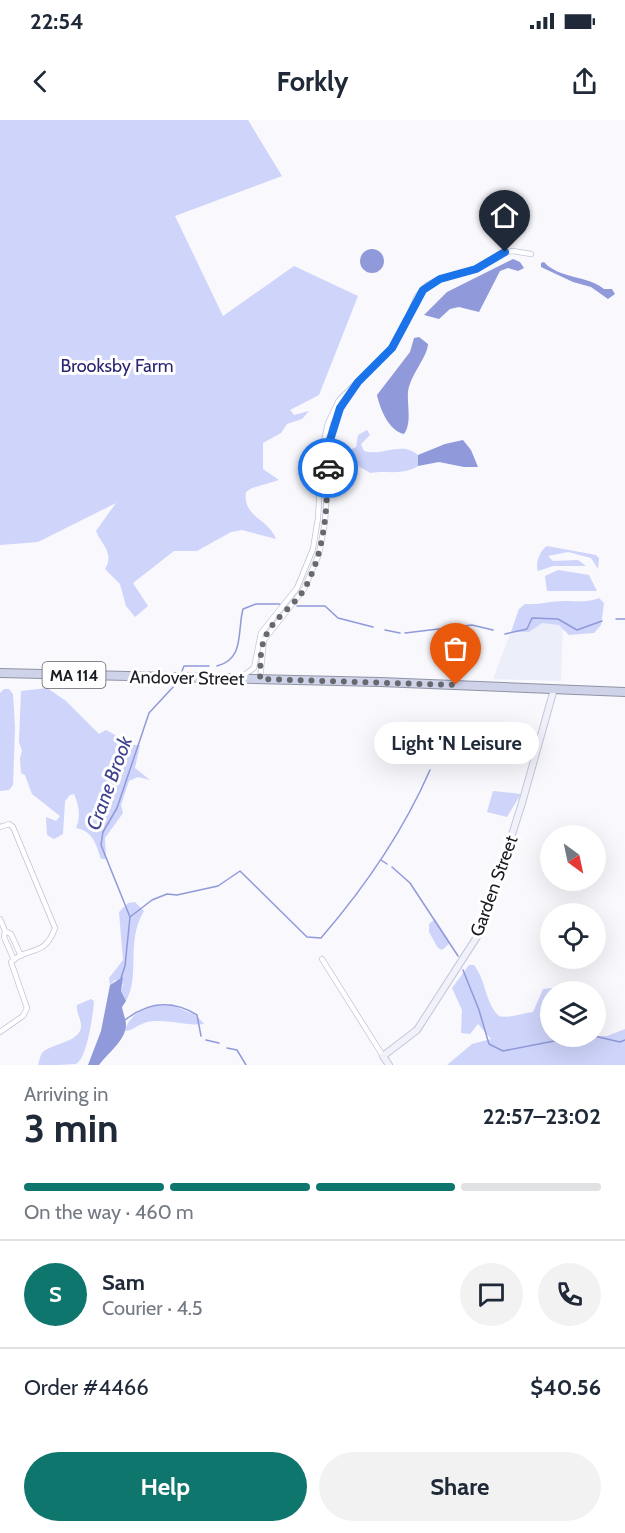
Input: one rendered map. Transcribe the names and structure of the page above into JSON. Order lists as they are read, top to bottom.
{
  "streets": {
    "highway": ["MA 114", "Andover Street"],
    "main road": ["Garden Street"]
  },
  "crossings": [
    ["Andover Street", "Garden Street"]
  ],
  "water": ["Crane Brook"],
  "parks": ["Brooksby Farm"],
  "places": ["Light 'N Leisure"],
  "north": "bottom right",
  "page": {
    "status": "22:54",
    "header": "Forkly",
    "bubble": "Light 'N Leisure",
    "heading": ["3 min", "Arriving in", "22:57–23:02"],
    "panel": [
      "Sam",
      "Courier · 4.5",
      "Order #4466",
      "$40.56"
    ],
    "bar": "On the way · 460 m",
    "round": "S",
    "buttons": ["Help", "Share"]
  }
}
